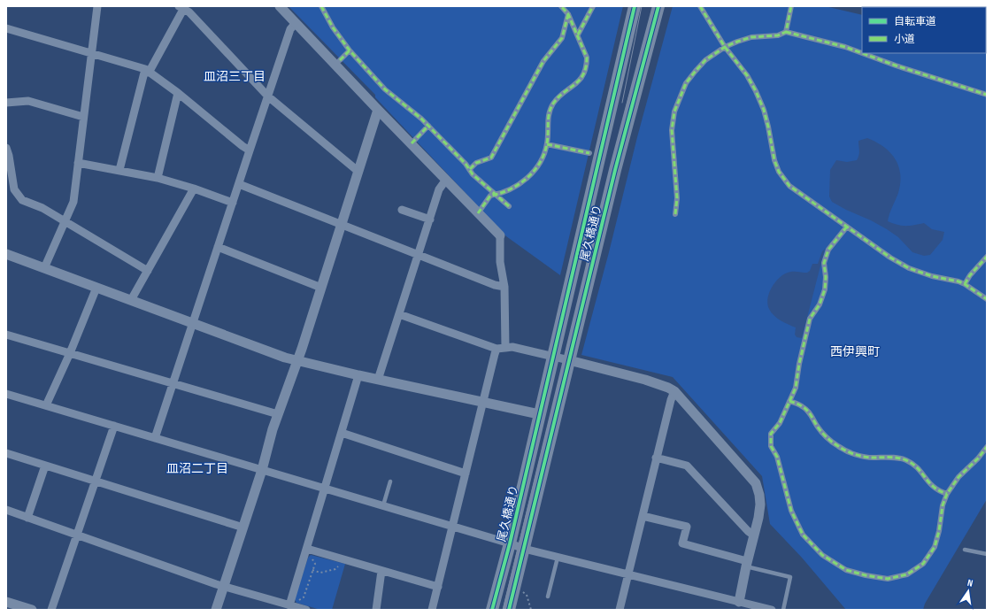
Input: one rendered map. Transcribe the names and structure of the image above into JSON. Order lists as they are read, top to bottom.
{
  "streets": {
    "main road": ["尾久橋通り"]
  },
  "districts": ["皿沼三丁目", "西伊興町", "皿沼二丁目"],
  "legend": ["自転車道", "小道"],
  "north": "top"
}
